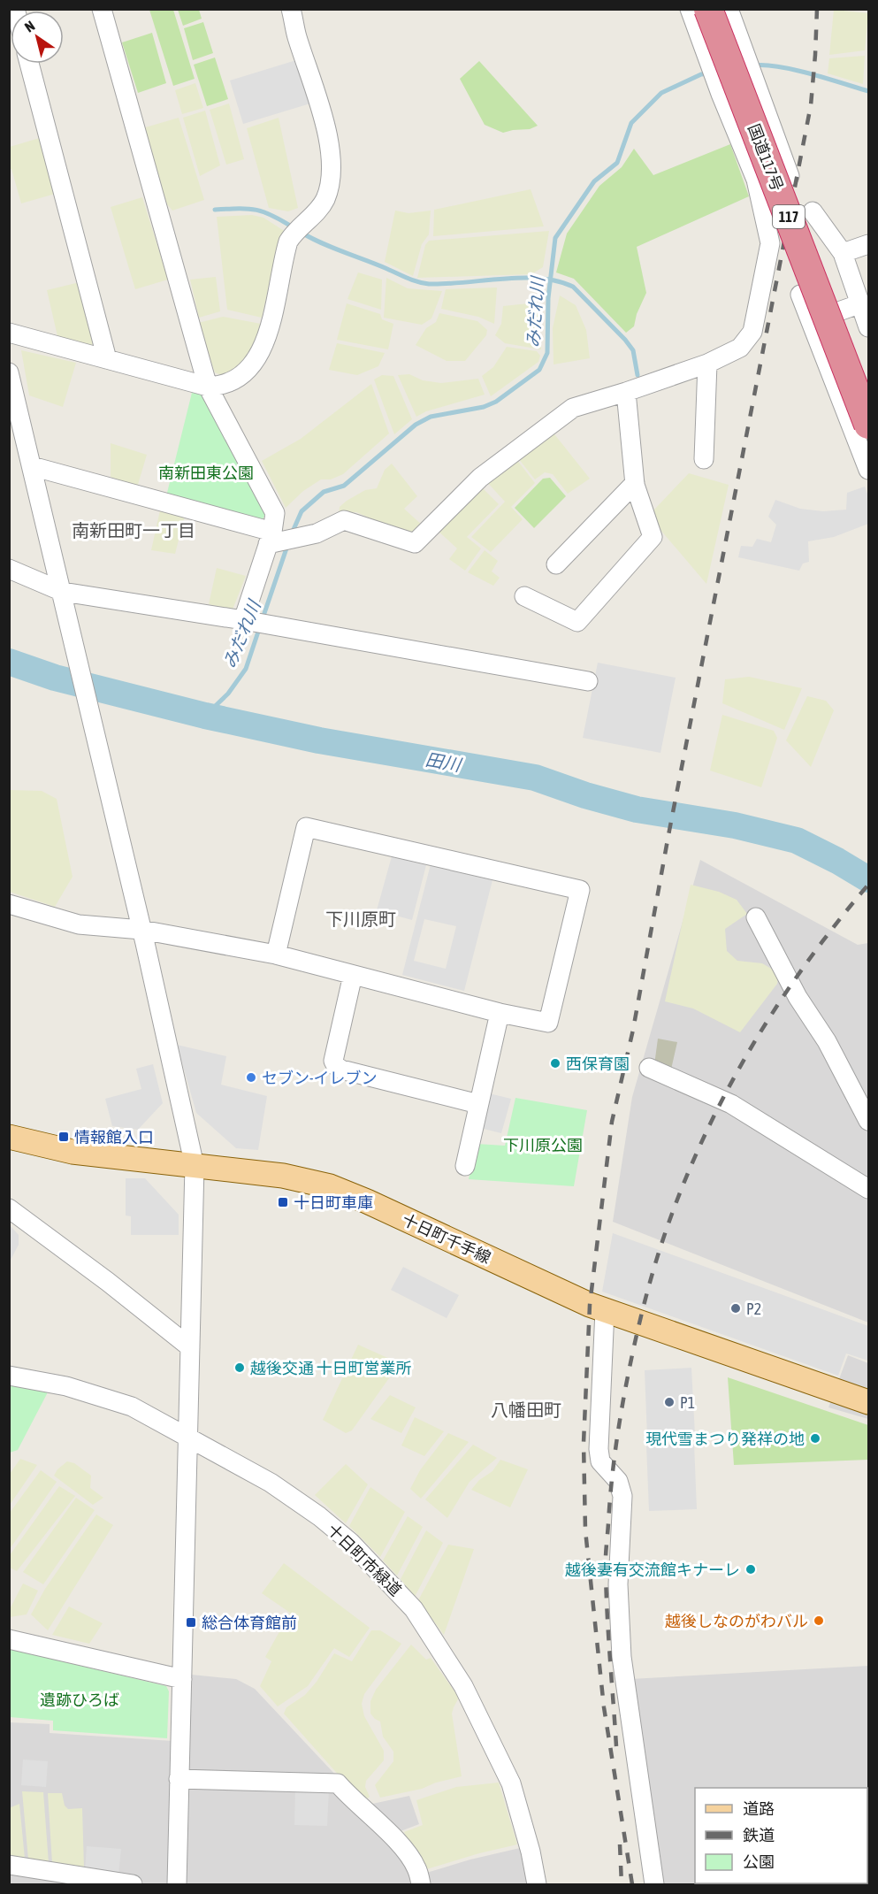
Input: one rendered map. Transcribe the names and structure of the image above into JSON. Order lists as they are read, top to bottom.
{
  "streets": {
    "highway": ["国道117号", "117"],
    "main road": ["十日町千手線"],
    "street": ["十日町市緑道"]
  },
  "districts": ["南新田町一丁目", "下川原町", "八幡田町"],
  "water": ["みだれ川", "田川"],
  "parks": ["南新田東公園", "下川原公園", "遺跡ひろば"],
  "places": {
    "other": [
      "西保育園",
      "セブン-イレブン",
      "P2",
      "越後交通 十日町営業所",
      "P1",
      "現代雪まつり発祥の地",
      "越後妻有交流館キナーレ",
      "越後しなのがわバル"
    ],
    "transit": ["情報館入口", "十日町車庫", "総合体育館前"]
  },
  "legend": ["道路", "鉄道", "公園"],
  "north": "top left"
}
